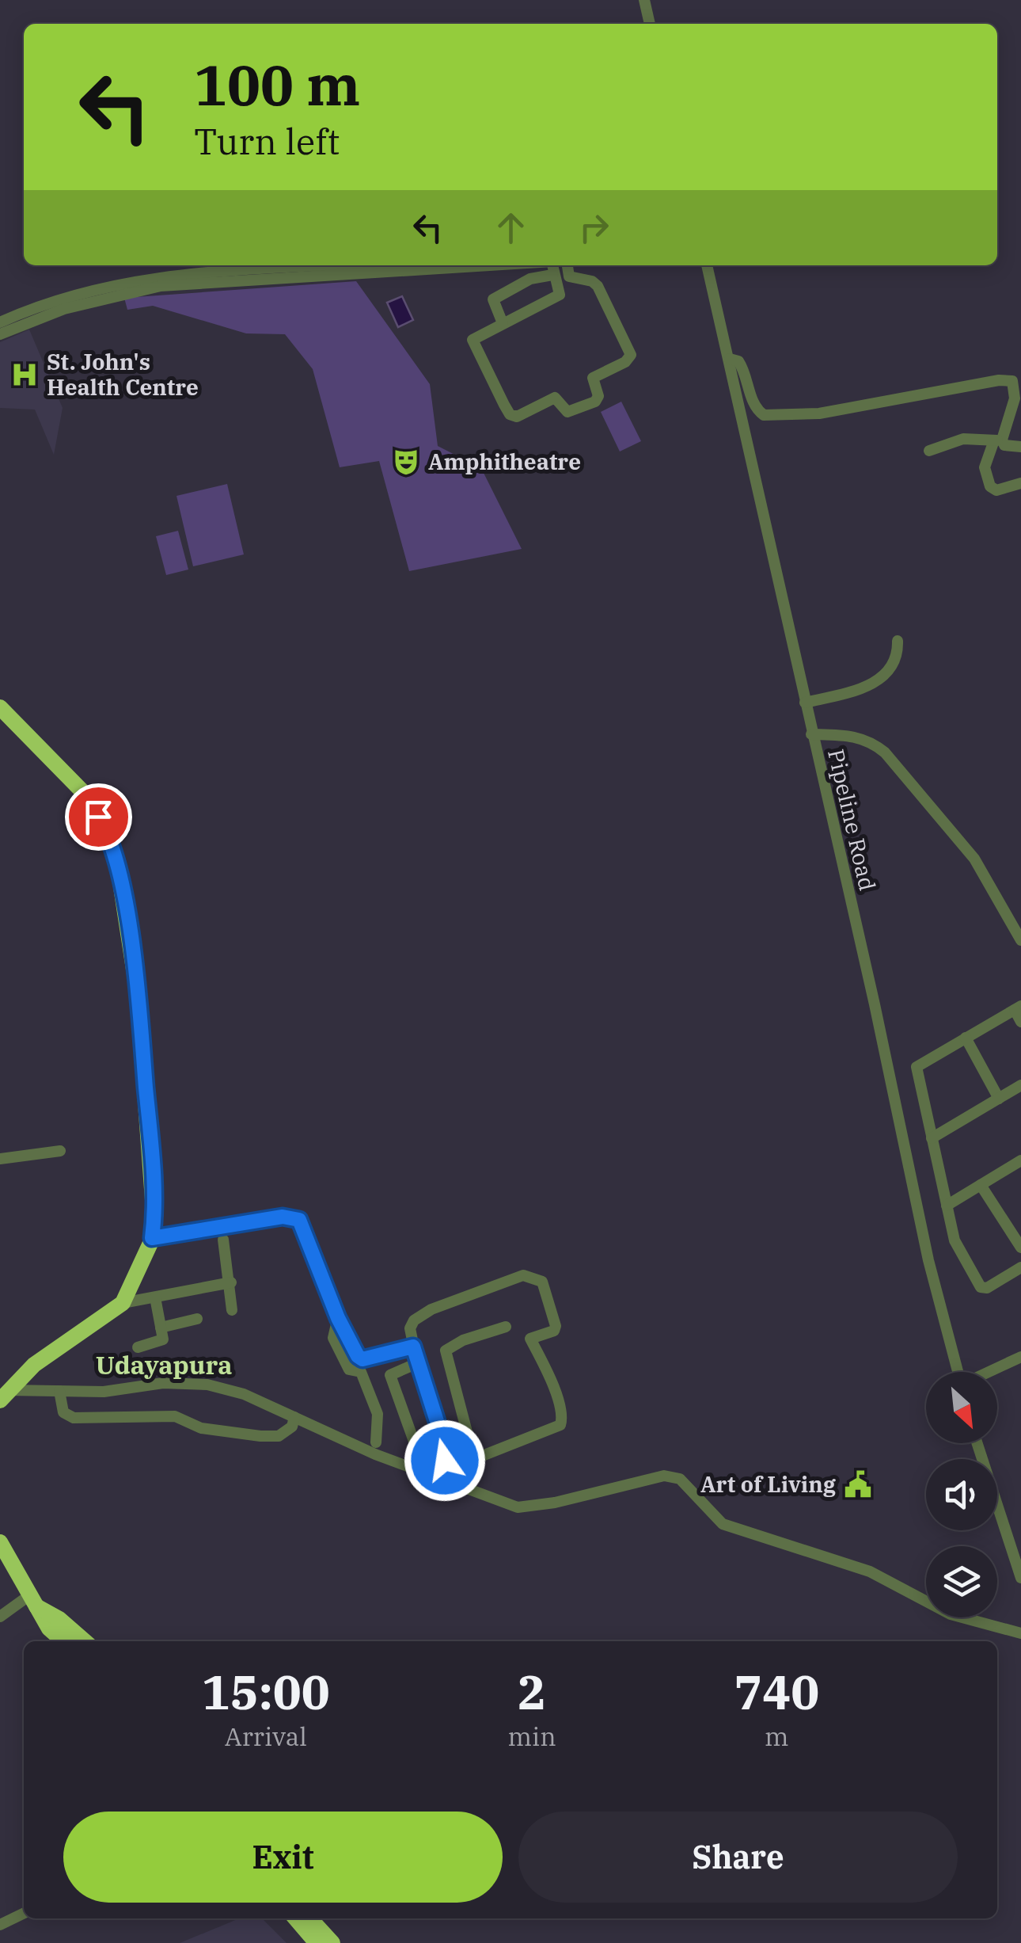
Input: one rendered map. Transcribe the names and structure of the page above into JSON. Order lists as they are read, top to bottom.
{
  "streets": {
    "street": ["Pipeline Road"]
  },
  "districts": ["Udayapura"],
  "places": {
    "hospital": ["St. John's Health Centre"],
    "theatre": ["Amphitheatre"],
    "public building": ["Art of Living"]
  },
  "north": "bottom right",
  "page": {
    "turn": ["100 m", "Turn left"],
    "eta": [
      "15:00",
      "Arrival",
      "2",
      "min",
      "740",
      "m"
    ],
    "buttons": ["Exit", "Share"]
  }
}
